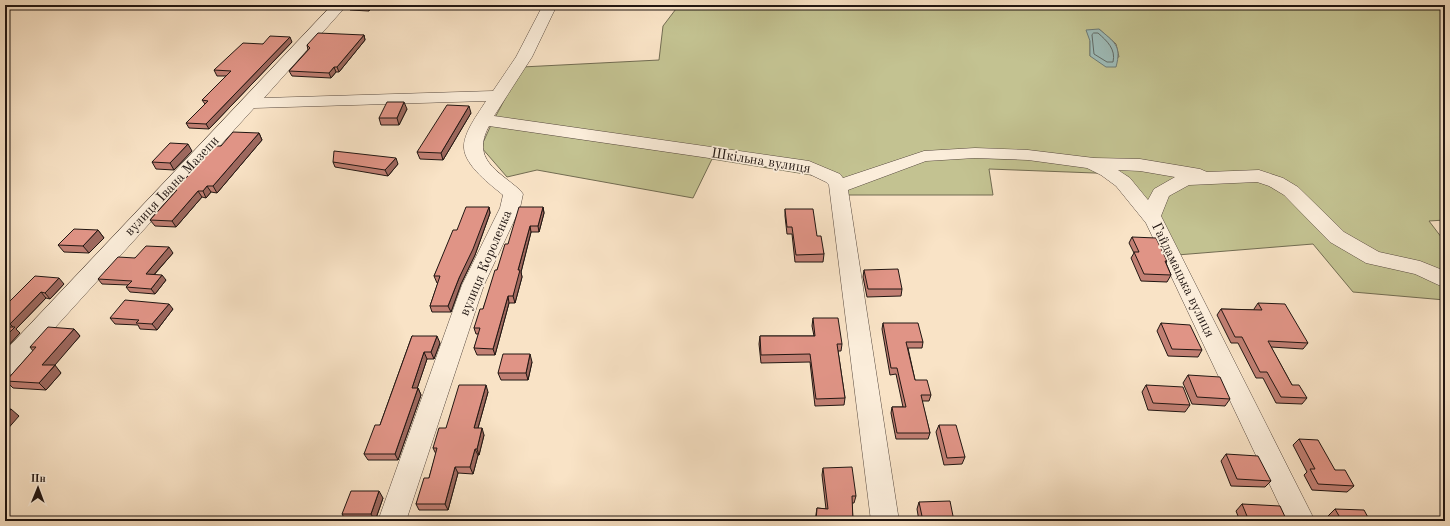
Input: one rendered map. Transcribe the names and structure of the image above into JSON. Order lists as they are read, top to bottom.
{
  "streets": {
    "street": [
      "Шкільна вулиця",
      "вулиця Івана Мазепи",
      "вулиця Короленка",
      "Гайдамацька вулиця"
    ]
  },
  "crossings": [
    ["Шкільна вулиця", "вулиця Короленка"],
    ["Шкільна вулиця", "Гайдамацька вулиця"]
  ],
  "north": "top"
}
